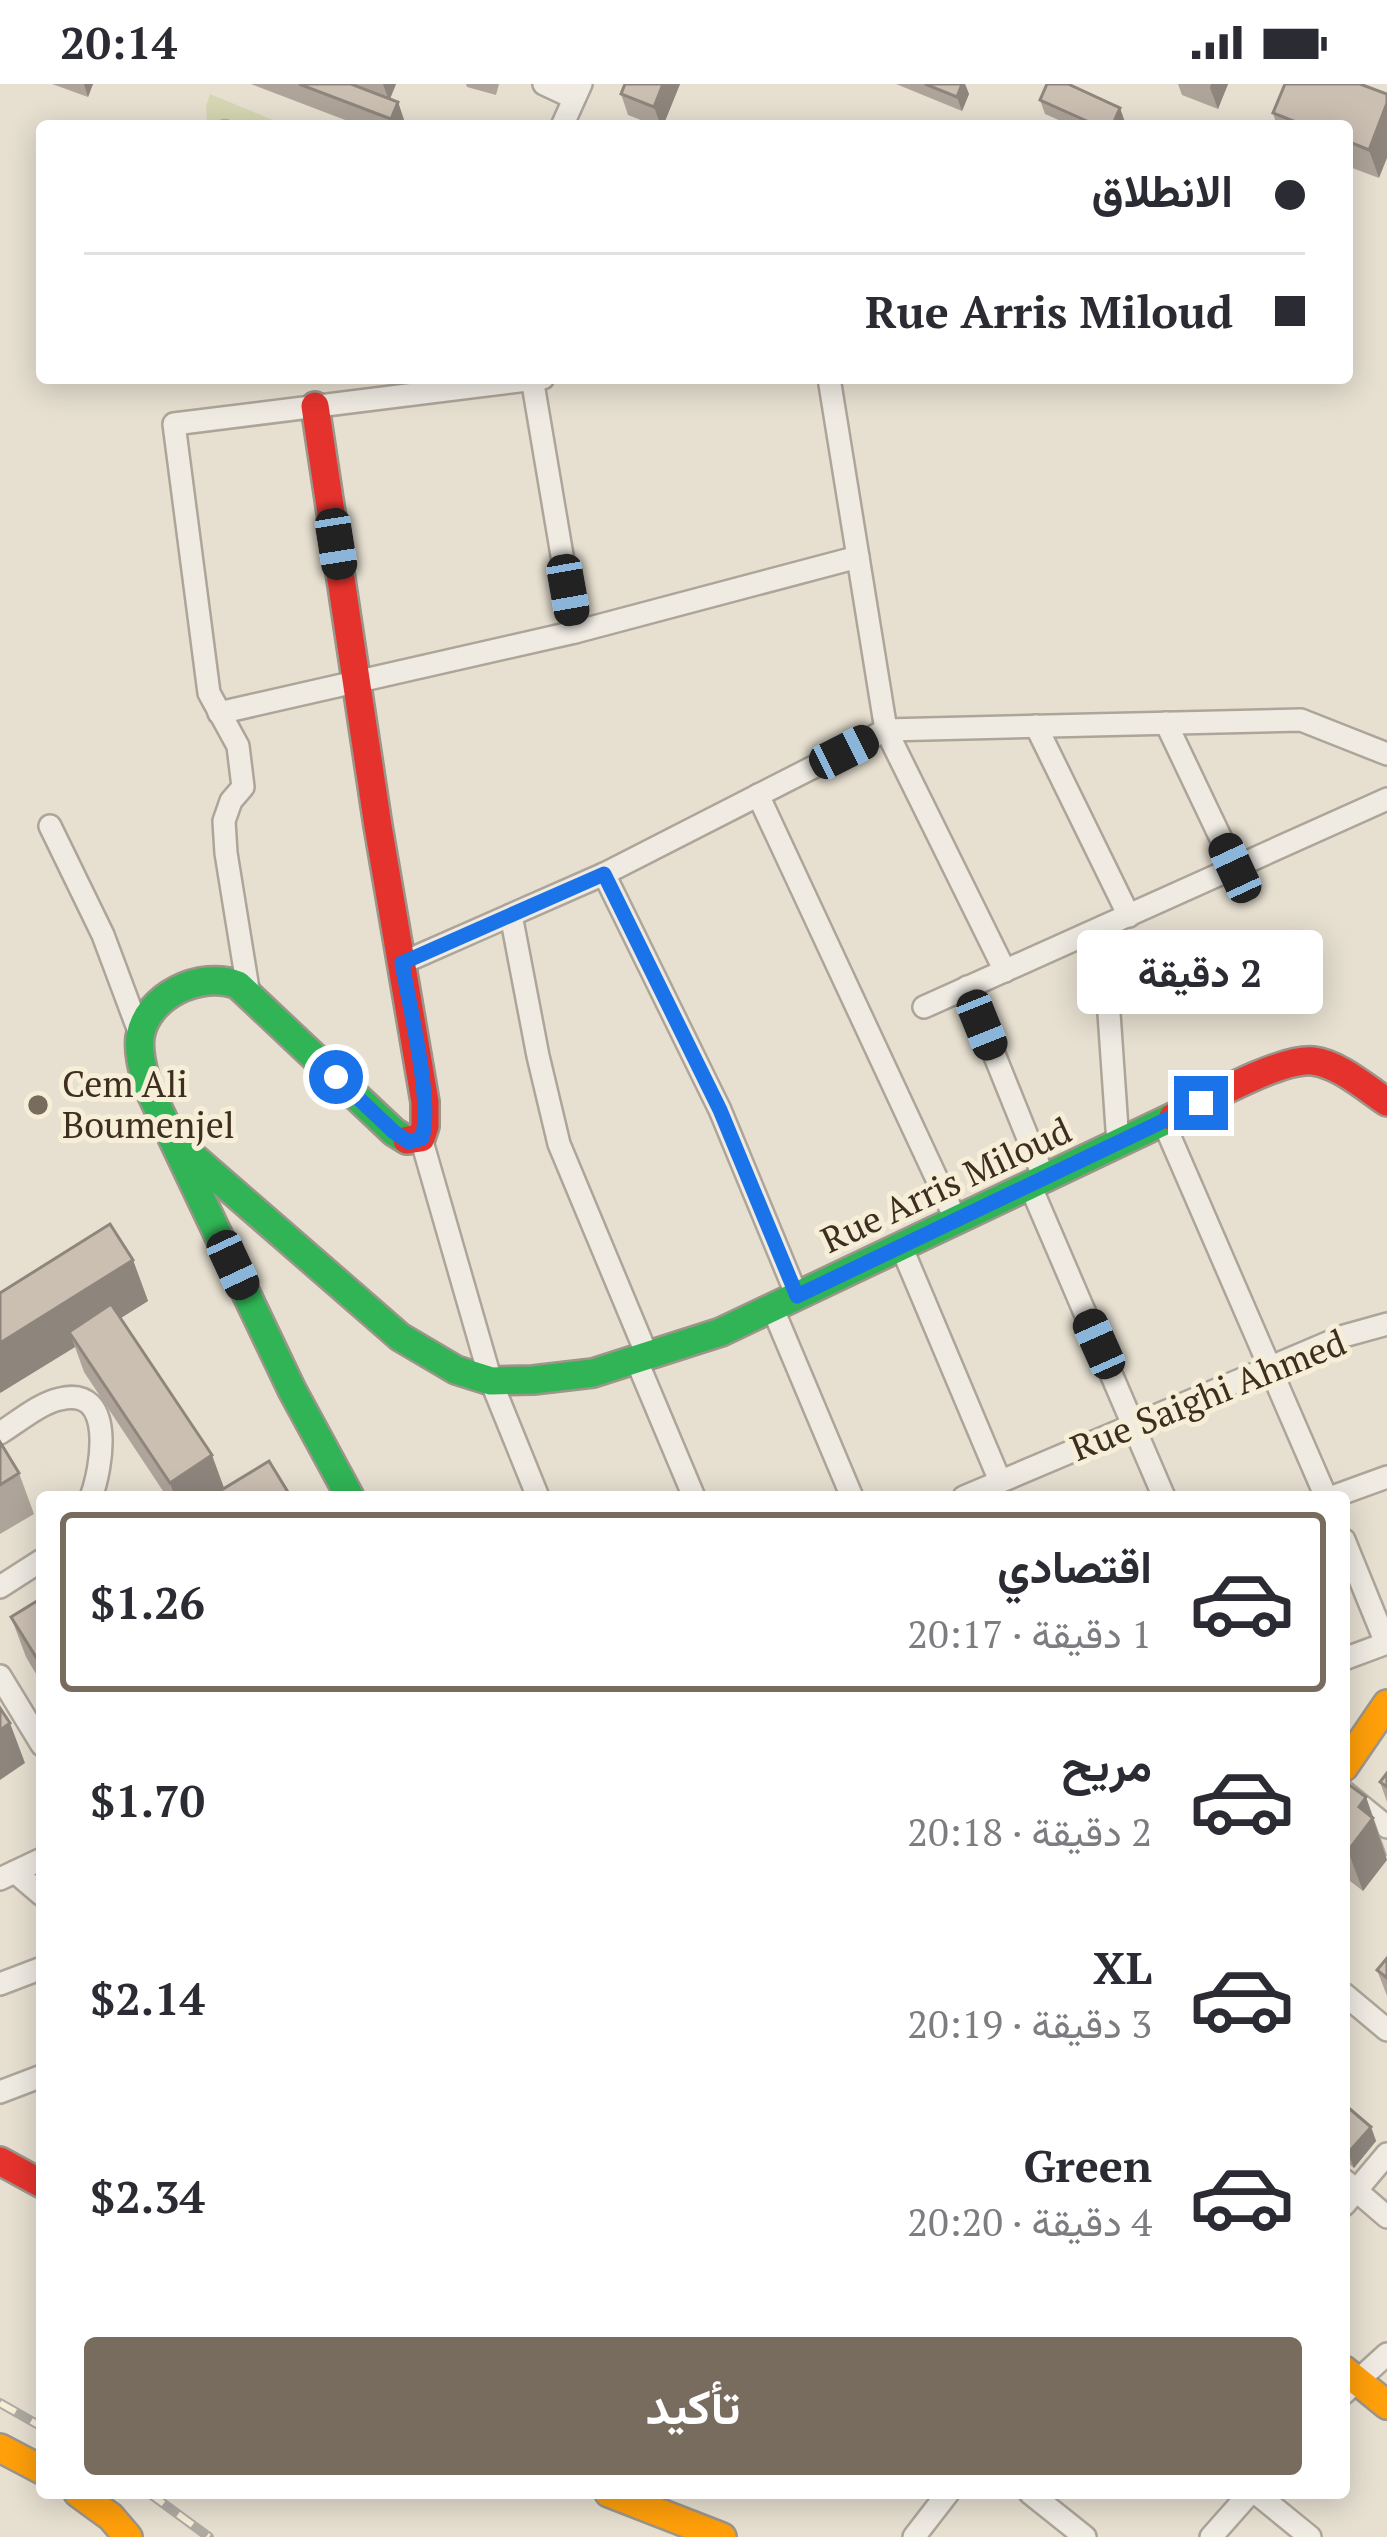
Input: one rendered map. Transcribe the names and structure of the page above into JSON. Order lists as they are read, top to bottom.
{
  "streets": {
    "street": ["Rue Arris Miloud", "Rue Saighi Ahmed"]
  },
  "places": ["Cem Ali Boumenjel"],
  "page": {
    "status": "20:14",
    "banner": ["الانطلاق", "Rue Arris Miloud"],
    "bubble": "2 دقيقة",
    "list": [
      {
        "name": "اقتصادي",
        "note": "1 دقيقة · 20:17",
        "value": "$1.26"
      },
      {
        "name": "مريح",
        "note": "2 دقيقة · 20:18",
        "value": "$1.70"
      },
      {
        "name": "XL",
        "note": "3 دقيقة · 20:19",
        "value": "$2.14"
      },
      {
        "name": "Green",
        "note": "4 دقيقة · 20:20",
        "value": "$2.34"
      }
    ],
    "buttons": "تأكيد"
  }
}
